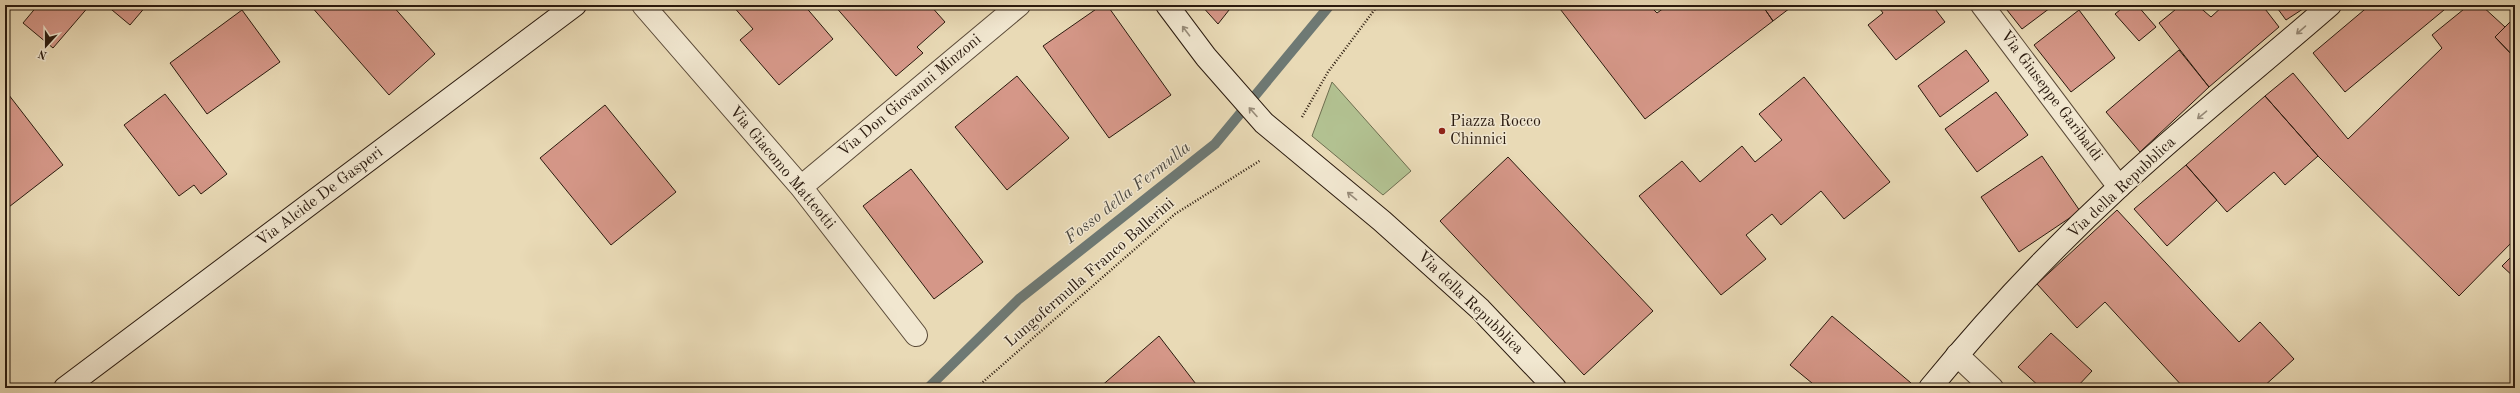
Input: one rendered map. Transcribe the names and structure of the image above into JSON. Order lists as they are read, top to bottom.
{
  "streets": {
    "street": [
      "Via Don Giovanni Minzoni",
      "Via Giuseppe Garibaldi",
      "Via Giacomo Matteotti",
      "Via della Repubblica",
      "Via Alcide De Gasperi"
    ],
    "path": ["Lungofermulla Franco Ballerini"]
  },
  "crossings": [
    ["Via Don Giovanni Minzoni", "Via Giacomo Matteotti"],
    ["Via Giuseppe Garibaldi", "Via della Repubblica"],
    ["Via della Repubblica", "Lungofermulla Franco Ballerini"]
  ],
  "water": ["Fosso della Fermulla"],
  "places": ["Piazza Rocco Chinnici"],
  "north": "bottom"
}
